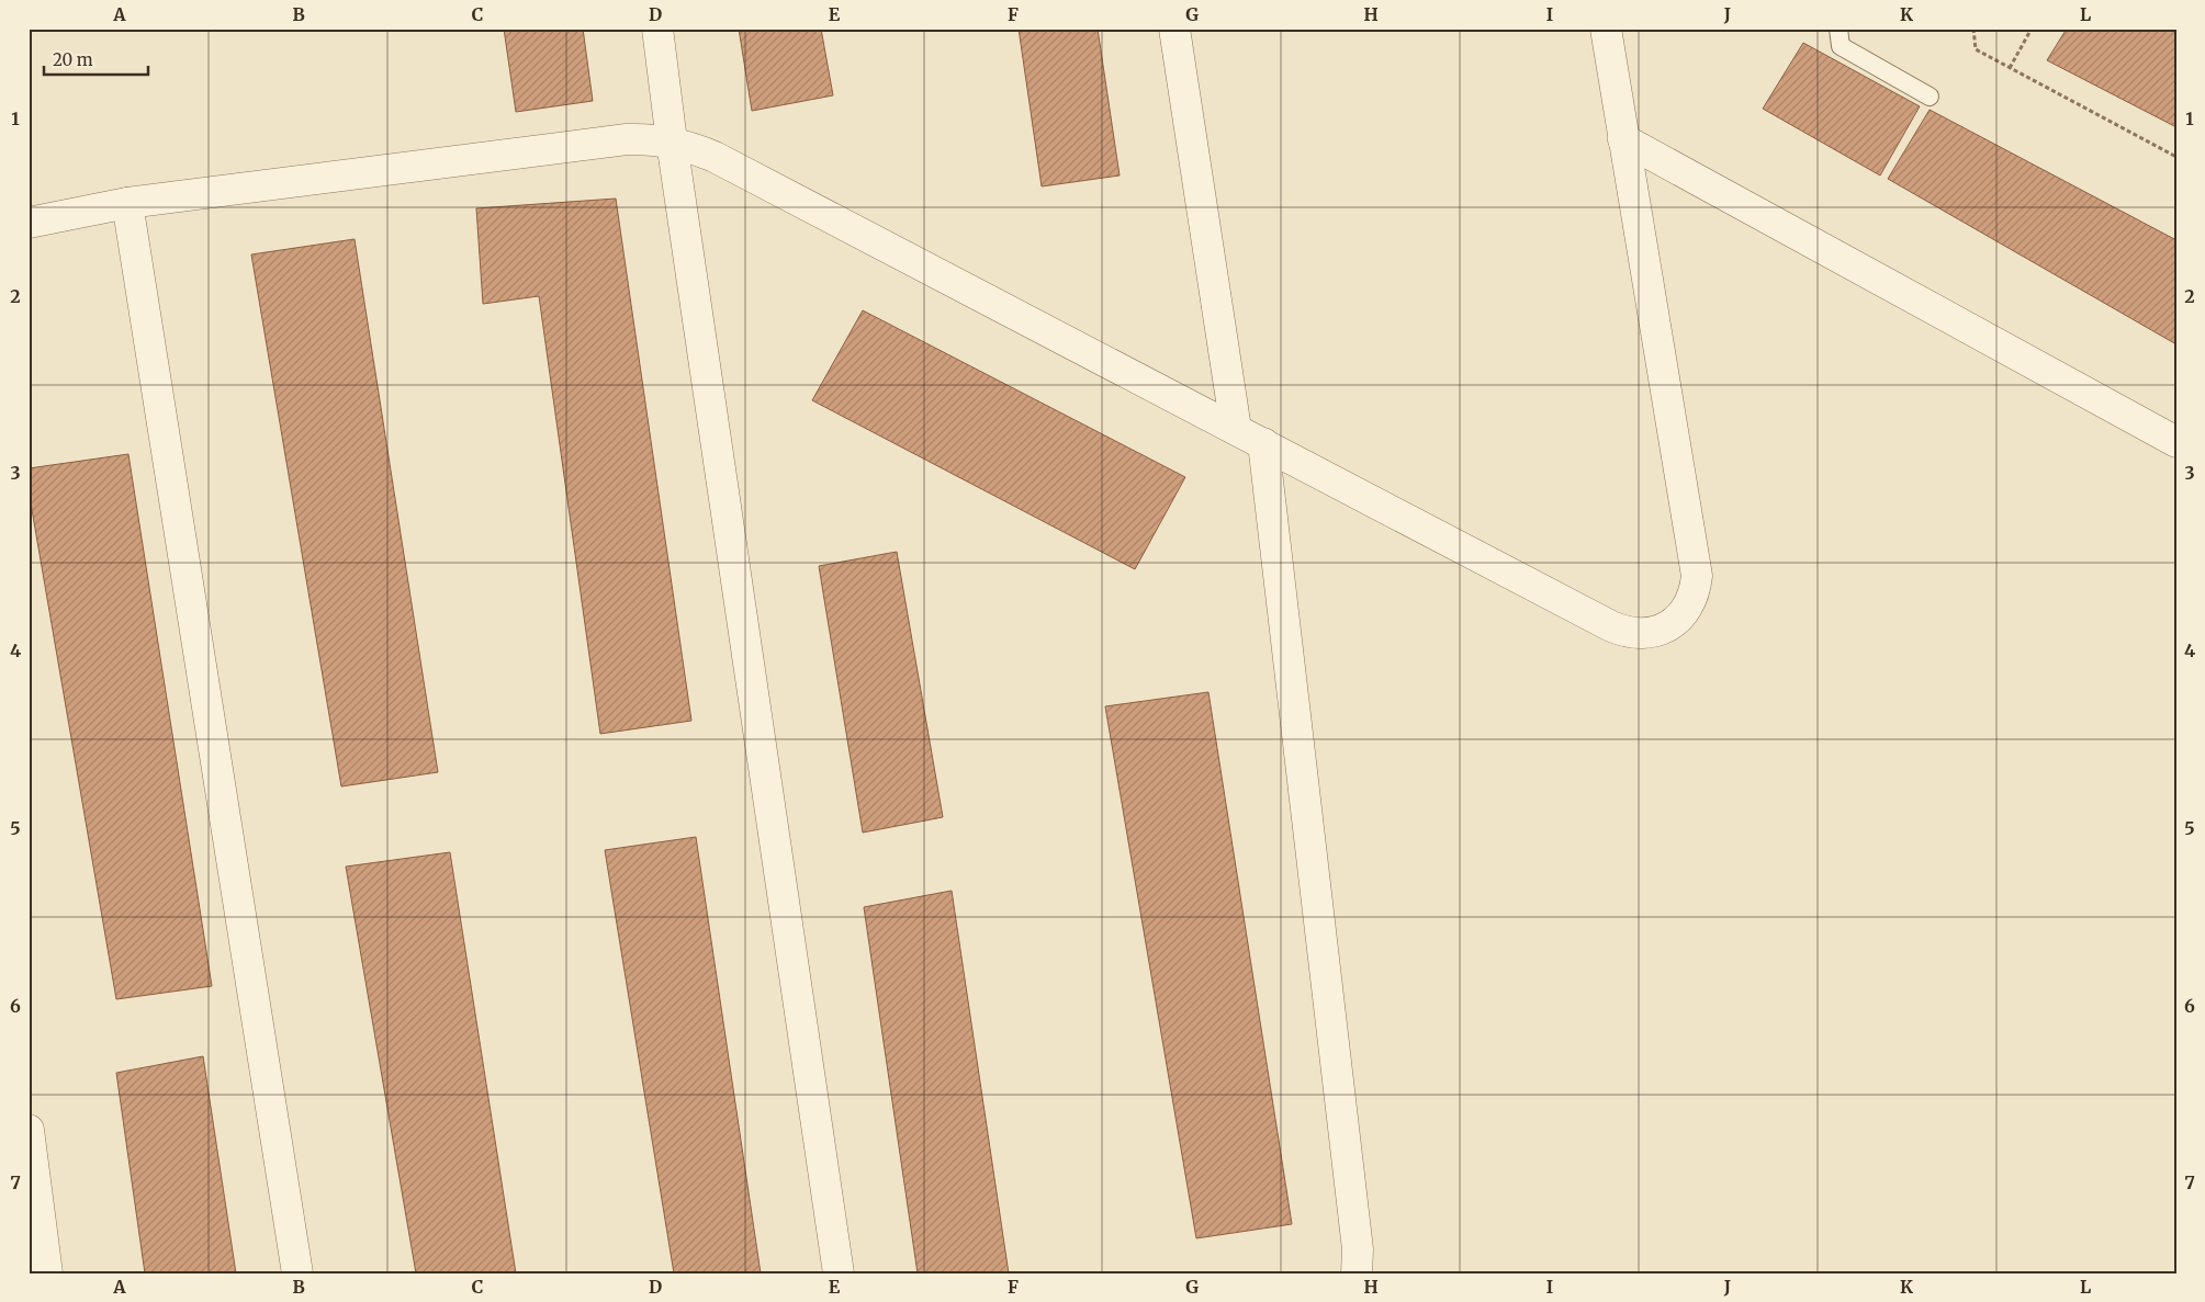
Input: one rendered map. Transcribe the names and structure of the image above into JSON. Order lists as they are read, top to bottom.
{
  "scale_bar": "20 m",
  "grid": {
    "columns": [
      "A",
      "B",
      "C",
      "D",
      "E",
      "F",
      "G",
      "H",
      "I",
      "J",
      "K",
      "L"
    ],
    "rows": [
      "1",
      "2",
      "3",
      "4",
      "5",
      "6",
      "7"
    ]
  }
}
